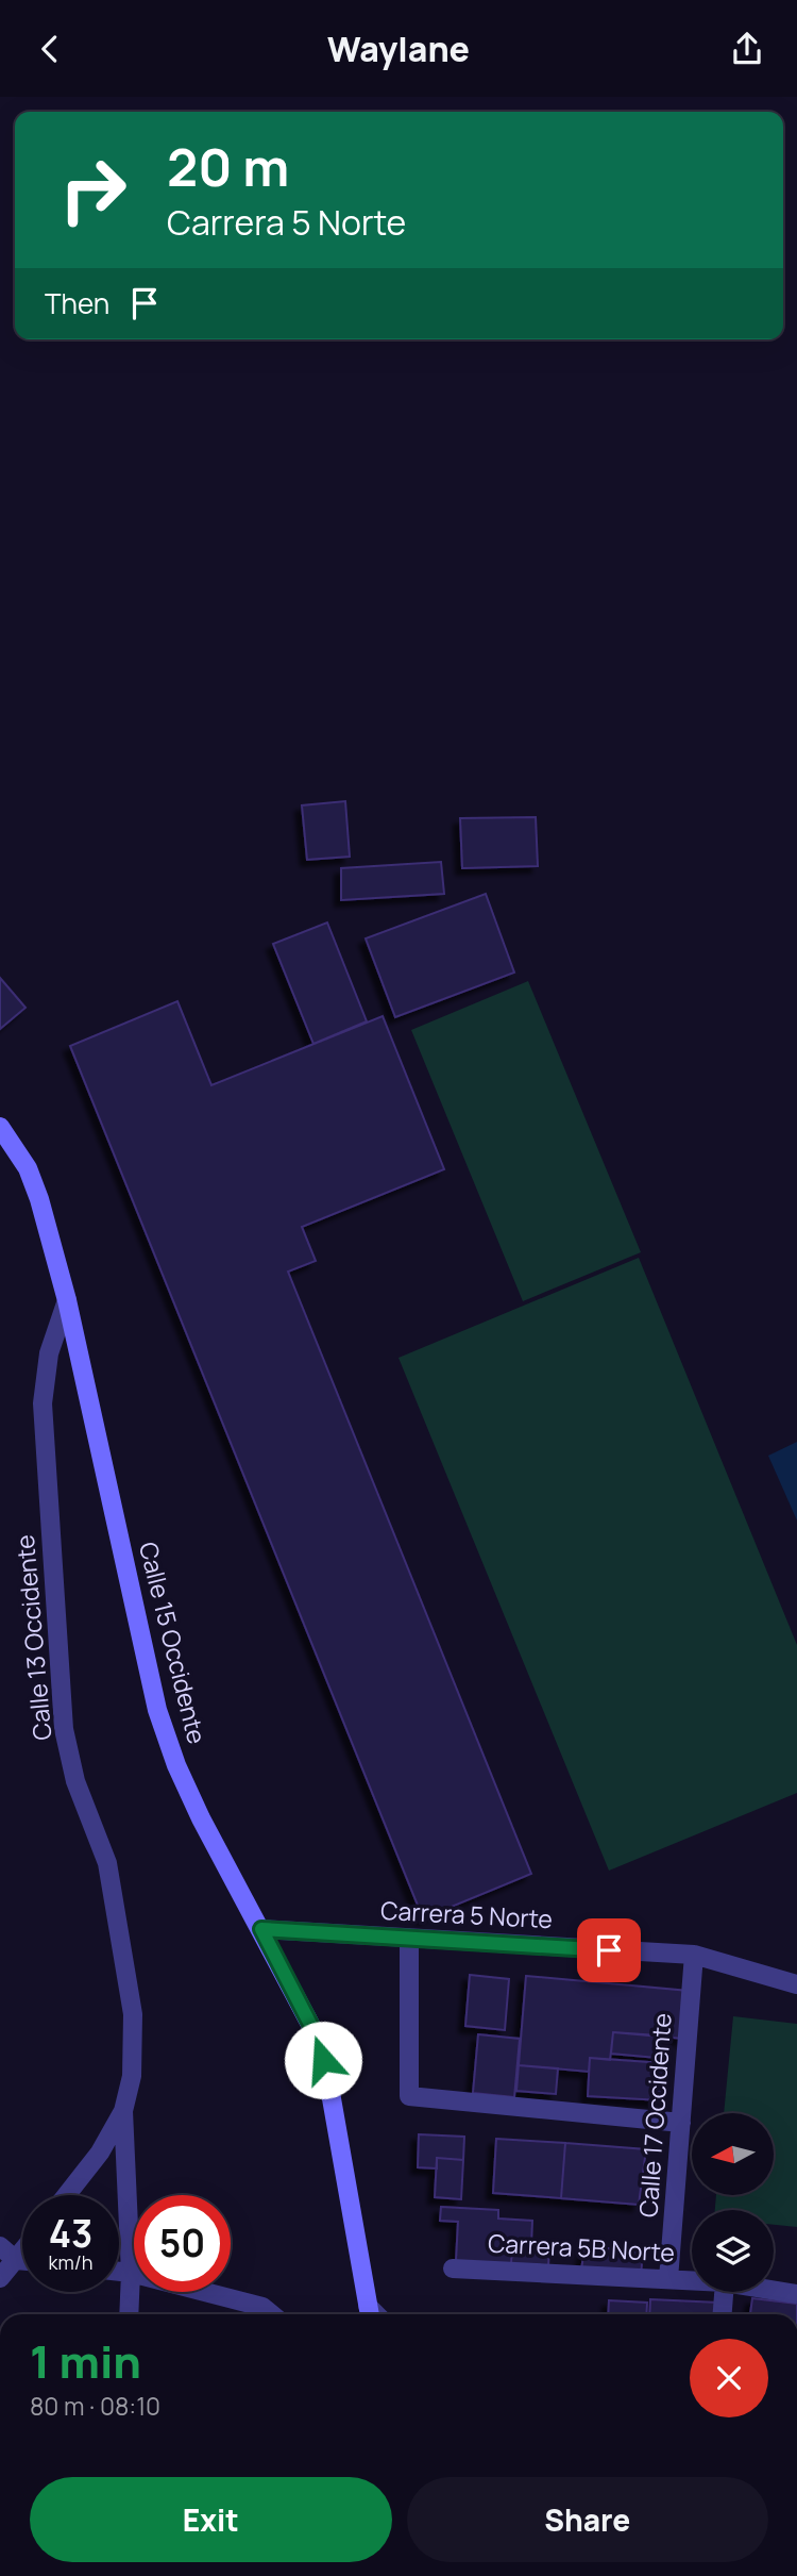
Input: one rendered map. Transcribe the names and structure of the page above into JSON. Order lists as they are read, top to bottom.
{
  "streets": {
    "main road": ["Calle 15 Occidente"],
    "street": [
      "Calle 13 Occidente",
      "Carrera 5 Norte",
      "Calle 17 Occidente",
      "Carrera 5B Norte"
    ]
  },
  "crossings": [
    ["Calle 13 Occidente", "Calle 15 Occidente"],
    ["Calle 15 Occidente", "Carrera 5 Norte"],
    ["Carrera 5 Norte", "Calle 17 Occidente"],
    ["Calle 17 Occidente", "Carrera 5B Norte"]
  ],
  "north": "left",
  "page": {
    "header": "Waylane",
    "turn": ["20 m", "Carrera 5 Norte"],
    "then": "Then",
    "speed": "43 km/h",
    "limit": "50",
    "heading": ["1 min", "80 m · 08:10"],
    "buttons": ["Exit", "Share"]
  }
}
